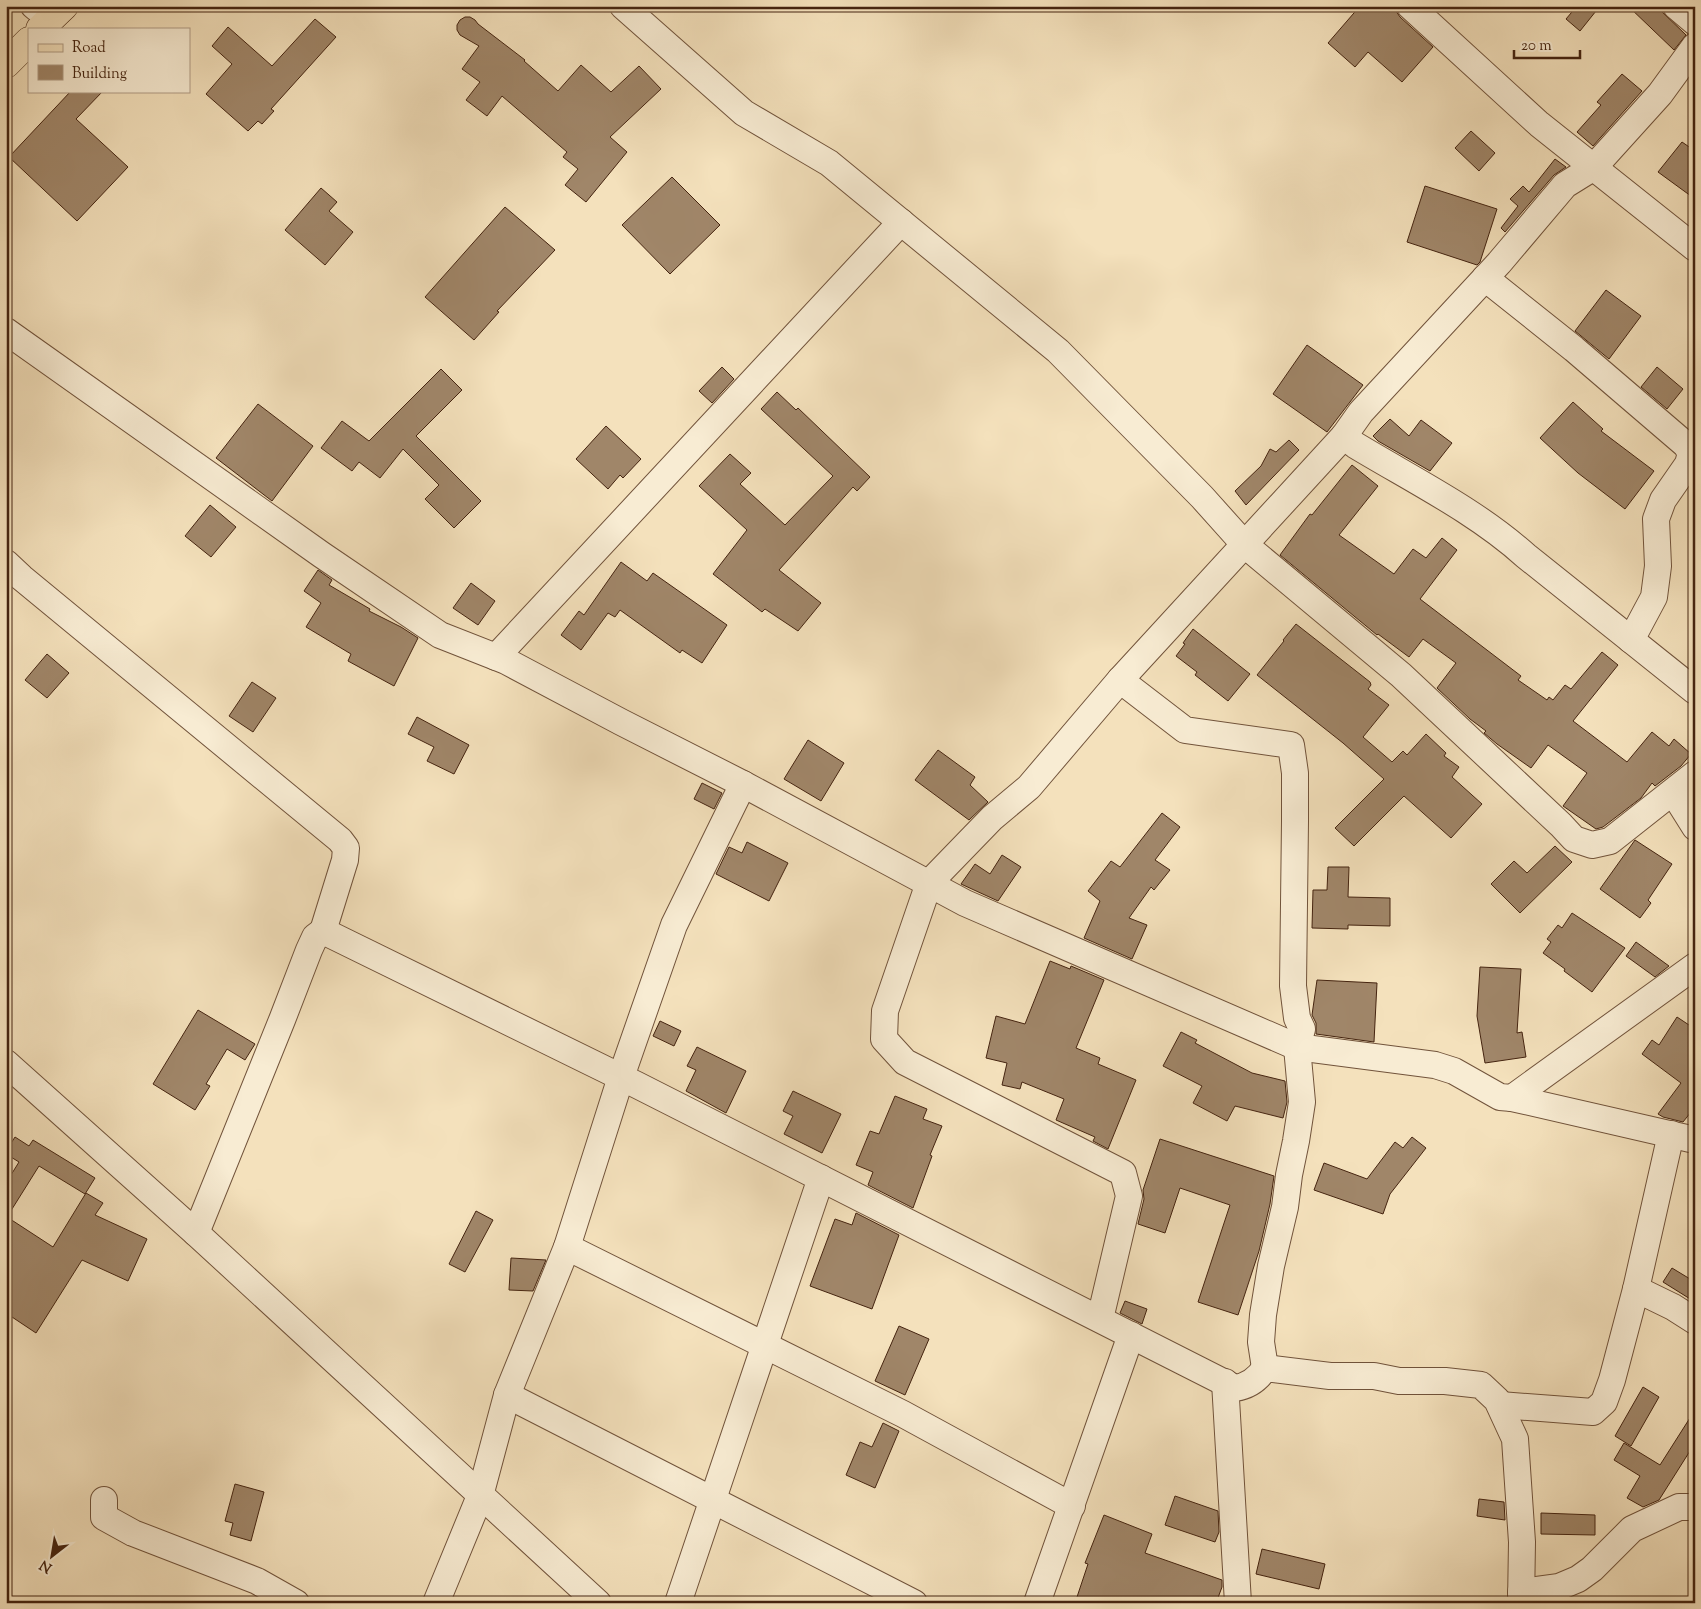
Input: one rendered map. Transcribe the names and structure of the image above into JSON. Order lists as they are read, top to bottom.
{
  "legend": ["Road", "Building"],
  "scale_bar": "20 m",
  "north": "bottom left"
}
